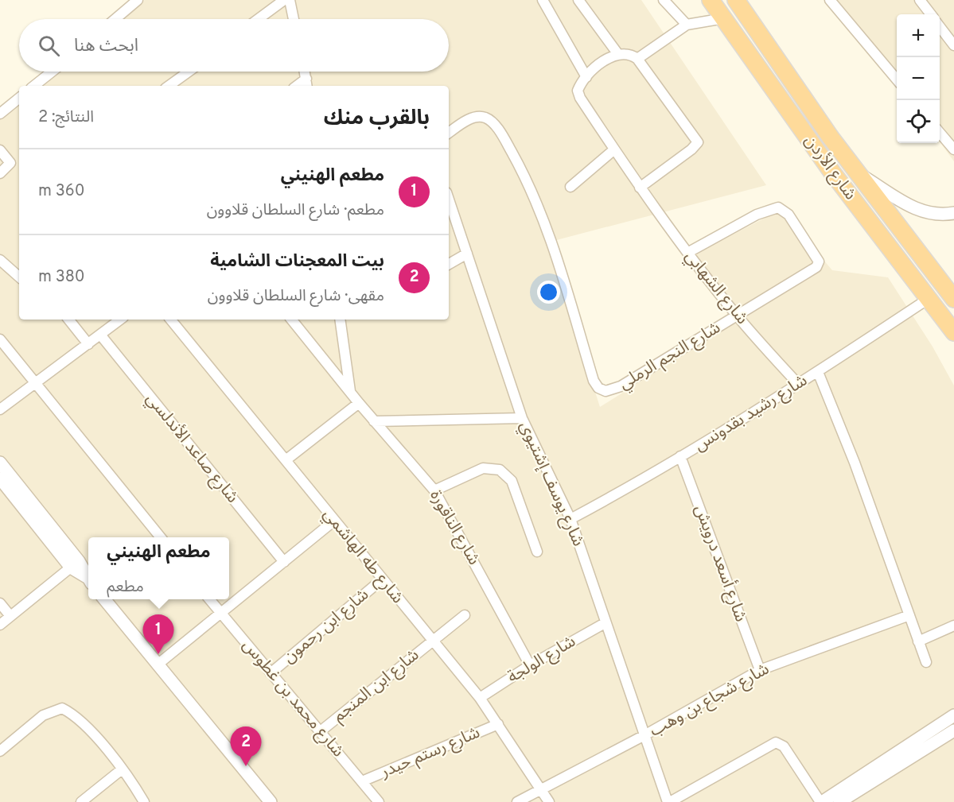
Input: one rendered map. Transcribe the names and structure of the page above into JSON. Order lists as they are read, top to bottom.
{
  "streets": {
    "highway": ["شارع الأردن"],
    "street": [
      "شارع الشهابي",
      "شارع النجم الرملي",
      "شارع رشيد بقدونس",
      "شارع صاعد الأندلسي",
      "شارع يوسف إشتيوي",
      "شارع الناقورة",
      "شارع طه الهاشمي",
      "شارع أسعد درويش",
      "شارع ابن رحمون",
      "شارع الولجة",
      "شارع ابن المنجم",
      "شارع محمد بن غطوس",
      "شارع شجاع بن وهب",
      "شارع رستم حيدر"
    ]
  },
  "crossings": [
    ["شارع الأردن", "شارع رشيد بقدونس"],
    ["شارع الشهابي", "شارع النجم الرملي"],
    ["شارع الشهابي", "شارع رشيد بقدونس"],
    ["شارع رشيد بقدونس", "شارع يوسف إشتيوي"],
    ["شارع رشيد بقدونس", "شارع أسعد درويش"],
    ["شارع يوسف إشتيوي", "شارع الولجة"],
    ["شارع يوسف إشتيوي", "شارع شجاع بن وهب"],
    ["شارع الناقورة", "شارع الولجة"],
    ["شارع طه الهاشمي", "شارع ابن رحمون"],
    ["شارع طه الهاشمي", "شارع الولجة"],
    ["شارع طه الهاشمي", "شارع ابن المنجم"],
    ["شارع طه الهاشمي", "شارع شجاع بن وهب"],
    ["شارع طه الهاشمي", "شارع رستم حيدر"],
    ["شارع أسعد درويش", "شارع شجاع بن وهب"],
    ["شارع ابن رحمون", "شارع محمد بن غطوس"],
    ["شارع ابن المنجم", "شارع محمد بن غطوس"],
    ["شارع محمد بن غطوس", "شارع رستم حيدر"]
  ],
  "page": {
    "map_buttons": ["+", "−"],
    "search": "ابحث هنا",
    "heading": ["بالقرب منك", "النتائج: 2"],
    "list": [
      {
        "mark": "1",
        "name": "مطعم الهنيني",
        "note": "مطعم · شارع السلطان قلاوون",
        "value": "360 m"
      },
      {
        "mark": "2",
        "name": "بيت المعجنات الشامية",
        "note": "مقهى · شارع السلطان قلاوون",
        "value": "380 m"
      }
    ],
    "popup": ["مطعم الهنيني", "مطعم"],
    "pins": ["1", "2"]
  }
}
